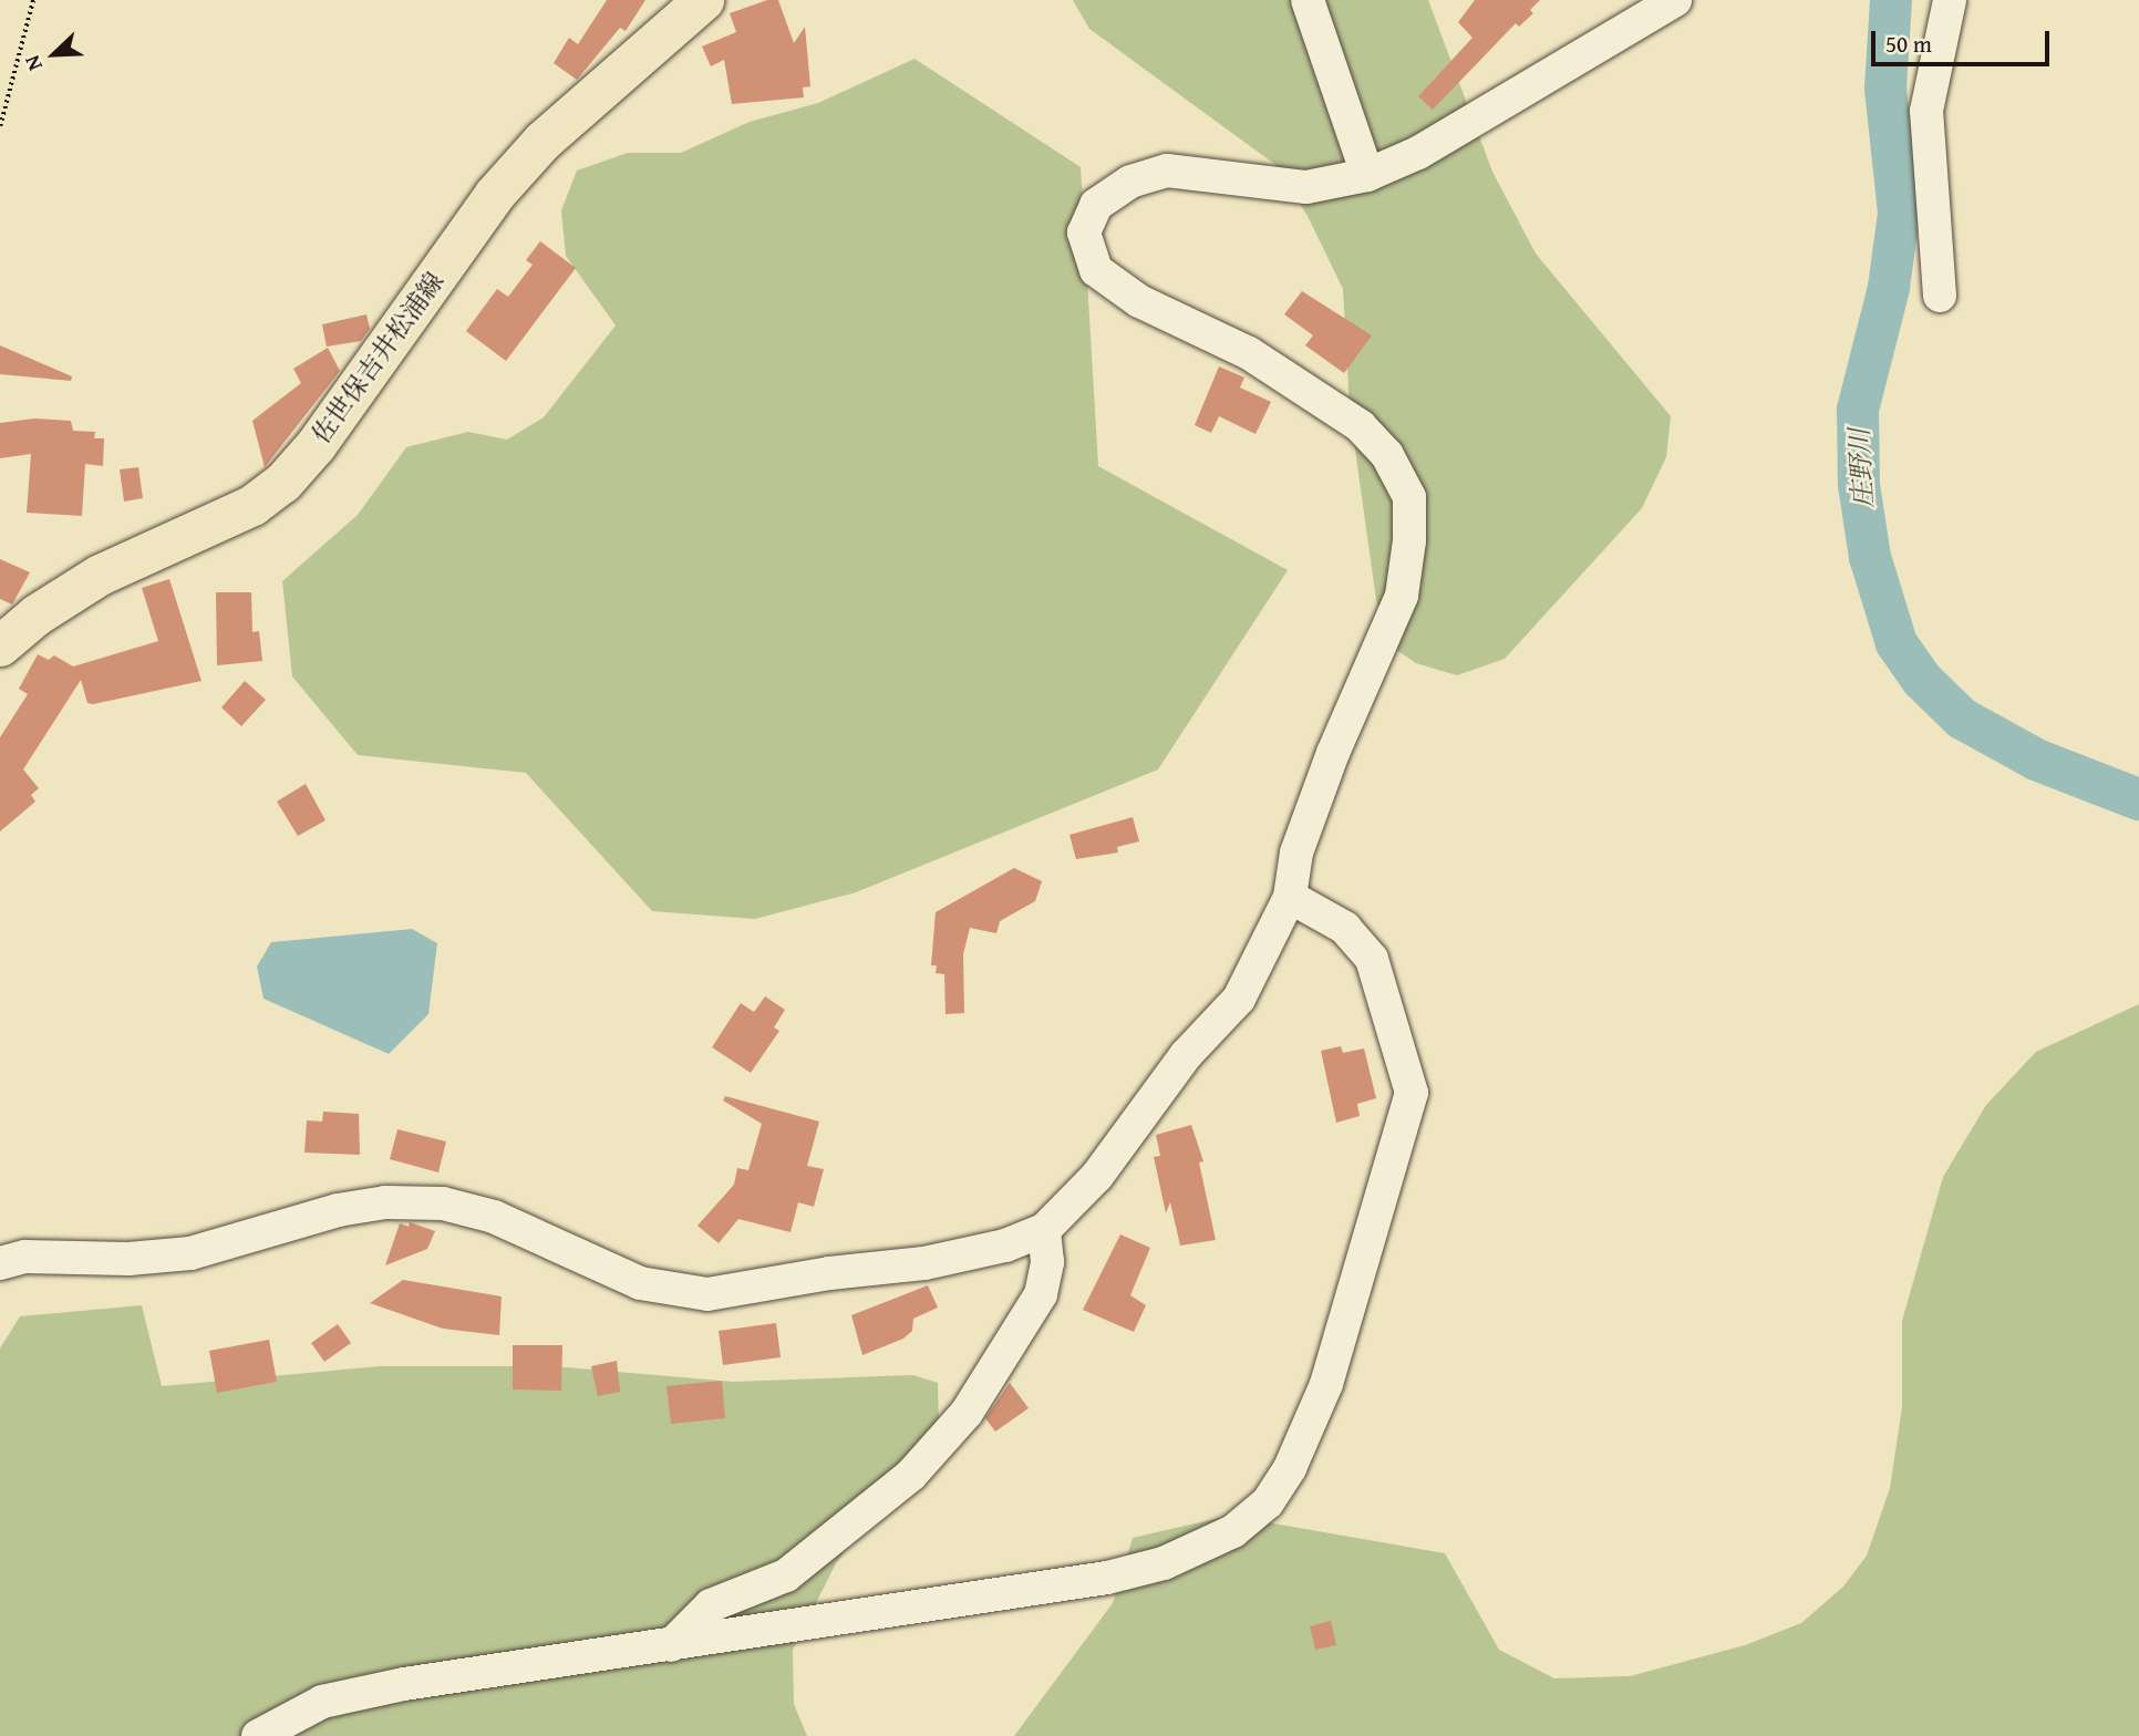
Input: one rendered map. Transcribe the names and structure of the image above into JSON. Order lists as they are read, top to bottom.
{
  "streets": {
    "main road": ["佐世保吉井松浦線"]
  },
  "water": ["庄野川"],
  "scale_bar": "50 m",
  "north": "bottom left"
}
